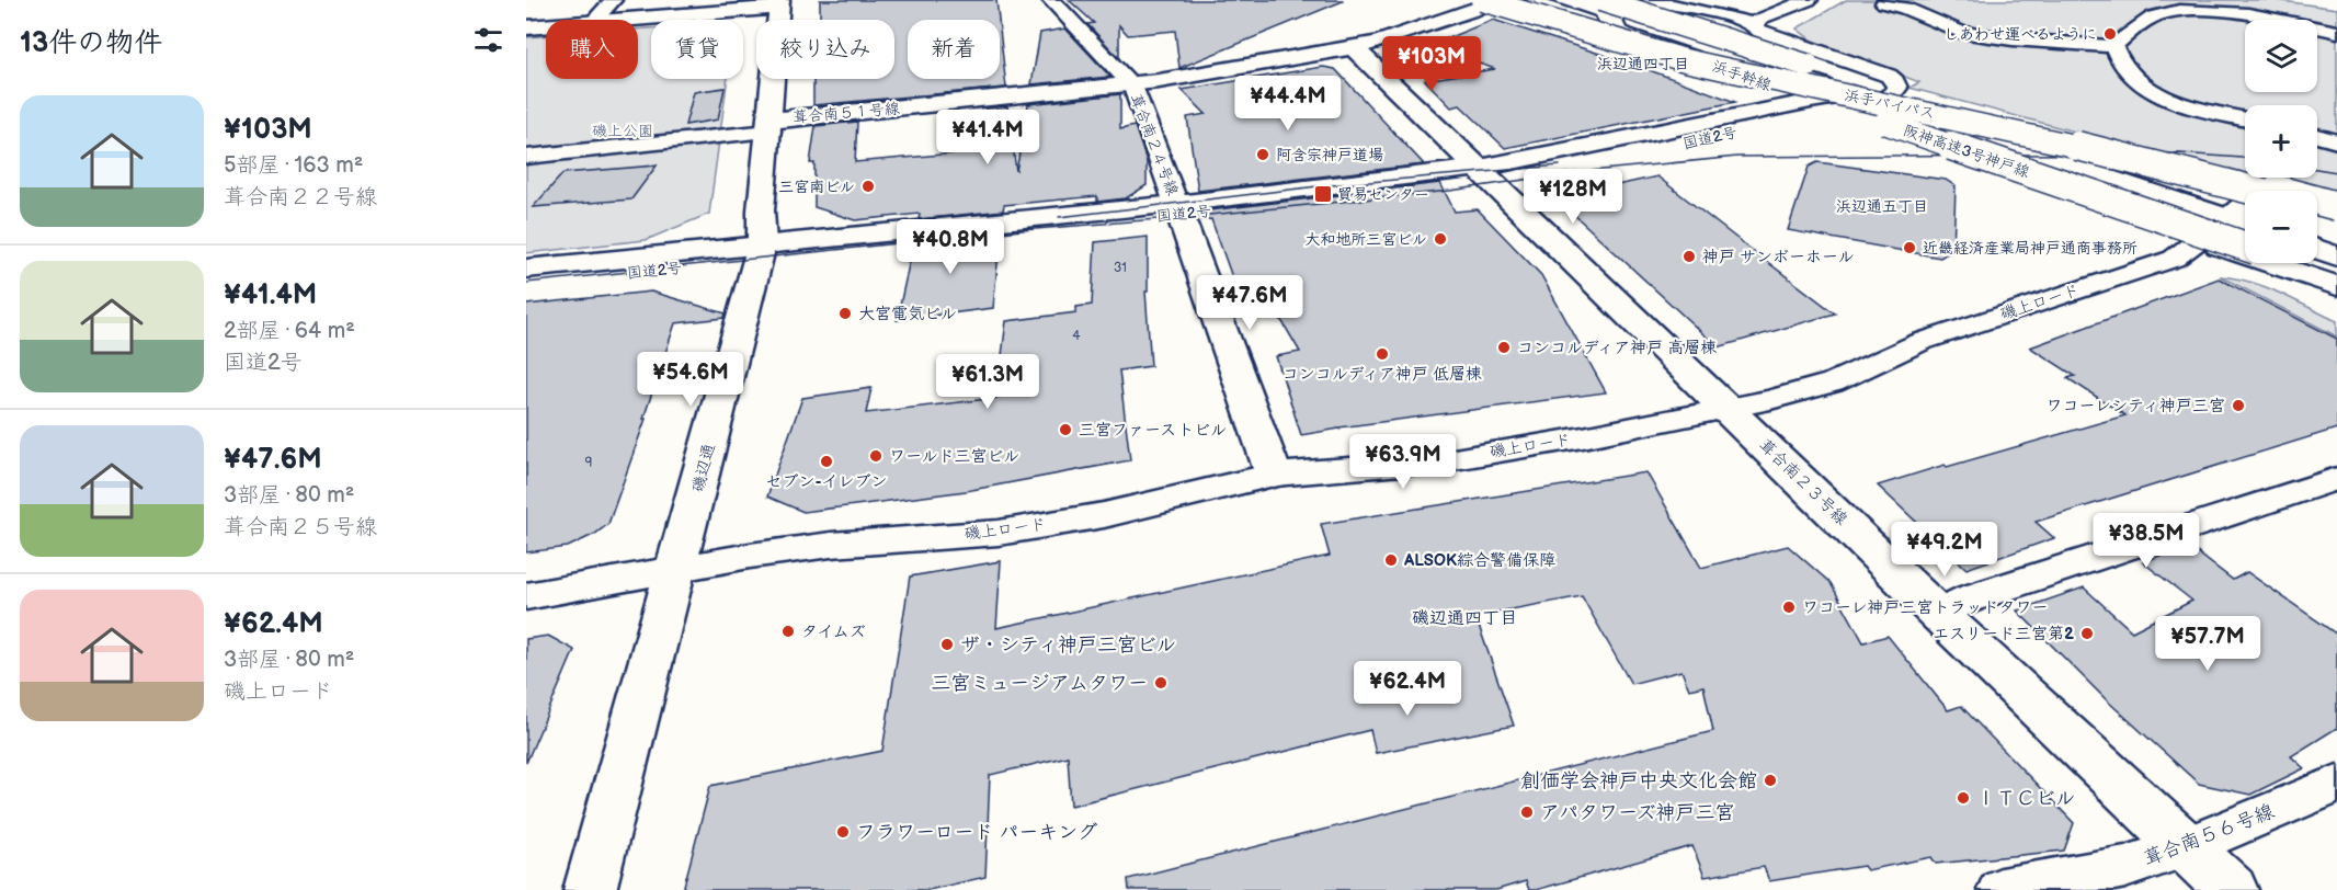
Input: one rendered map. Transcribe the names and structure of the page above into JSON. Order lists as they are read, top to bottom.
{
  "streets": {
    "main road": [
      "浜手幹線",
      "浜手バイパス",
      "葺合南５１号線",
      "国道2号",
      "阪神高速3号神戸線",
      "磯辺通",
      "葺合南２３号線"
    ],
    "street": ["葺合南２４号線", "磯上ロード", "葺合南５６号線"]
  },
  "crossings": [
    ["浜手幹線", "国道2号"],
    ["葺合南５１号線", "葺合南２４号線"],
    ["葺合南５１号線", "磯辺通"],
    ["葺合南５１号線", "葺合南２３号線"],
    ["国道2号", "葺合南２４号線"],
    ["国道2号", "磯辺通"],
    ["国道2号", "葺合南２３号線"],
    ["磯上ロード", "磯辺通"],
    ["磯上ロード", "葺合南２３号線"],
    ["葺合南２３号線", "葺合南５６号線"]
  ],
  "districts": ["浜辺通四丁目", "浜辺通五丁目", "磯辺通四丁目"],
  "parks": ["磯上公園"],
  "places": {
    "other": [
      "しあわせ運べるように",
      "阿含宗神戸道場",
      "三宮南ビル",
      "大和地所三宮ビル",
      "近畿経済産業局神戸通商事務所",
      "神戸 サンボーホール",
      "大宮電気ビル",
      "コンコルディア神戸 高層棟",
      "コンコルディア神戸 低層棟",
      "ワコーレシティ神戸三宮",
      "三宮ファーストビル",
      "ワールド三宮ビル",
      "セブン-イレブン",
      "ALSOK綜合警備保障",
      "ワコーレ神戸三宮トラッドタワー",
      "タイムズ",
      "エスリード三宮第2",
      "ザ・シティ神戸三宮ビル",
      "三宮ミュージアムタワー",
      "創価学会神戸中央文化会館",
      "ＩＴＣビル",
      "アパタワーズ神戸三宮",
      "フラワーロード パーキング"
    ],
    "transit": ["貿易センター"]
  },
  "house_numbers": ["31", "4", "9"],
  "page": {
    "heading": "13件の物件",
    "map_buttons": ["+", "−"],
    "chip": [
      "購入",
      "賃貸",
      "絞り込み",
      "新着"
    ],
    "price": [
      "¥103M",
      "¥44.4M",
      "¥41.4M",
      "¥128M",
      "¥40.8M",
      "¥47.6M",
      "¥54.6M",
      "¥61.3M",
      "¥63.9M",
      "¥38.5M",
      "¥49.2M",
      "¥57.7M",
      "¥62.4M"
    ],
    "list": [
      {
        "name": "¥103M",
        "note": "5部屋 · 163 m² · 葺合南２２号線"
      },
      {
        "name": "¥41.4M",
        "note": "2部屋 · 64 m² · 国道2号"
      },
      {
        "name": "¥47.6M",
        "note": "3部屋 · 80 m² · 葺合南２５号線"
      },
      {
        "name": "¥62.4M",
        "note": "3部屋 · 80 m² · 磯上ロード"
      }
    ]
  }
}
